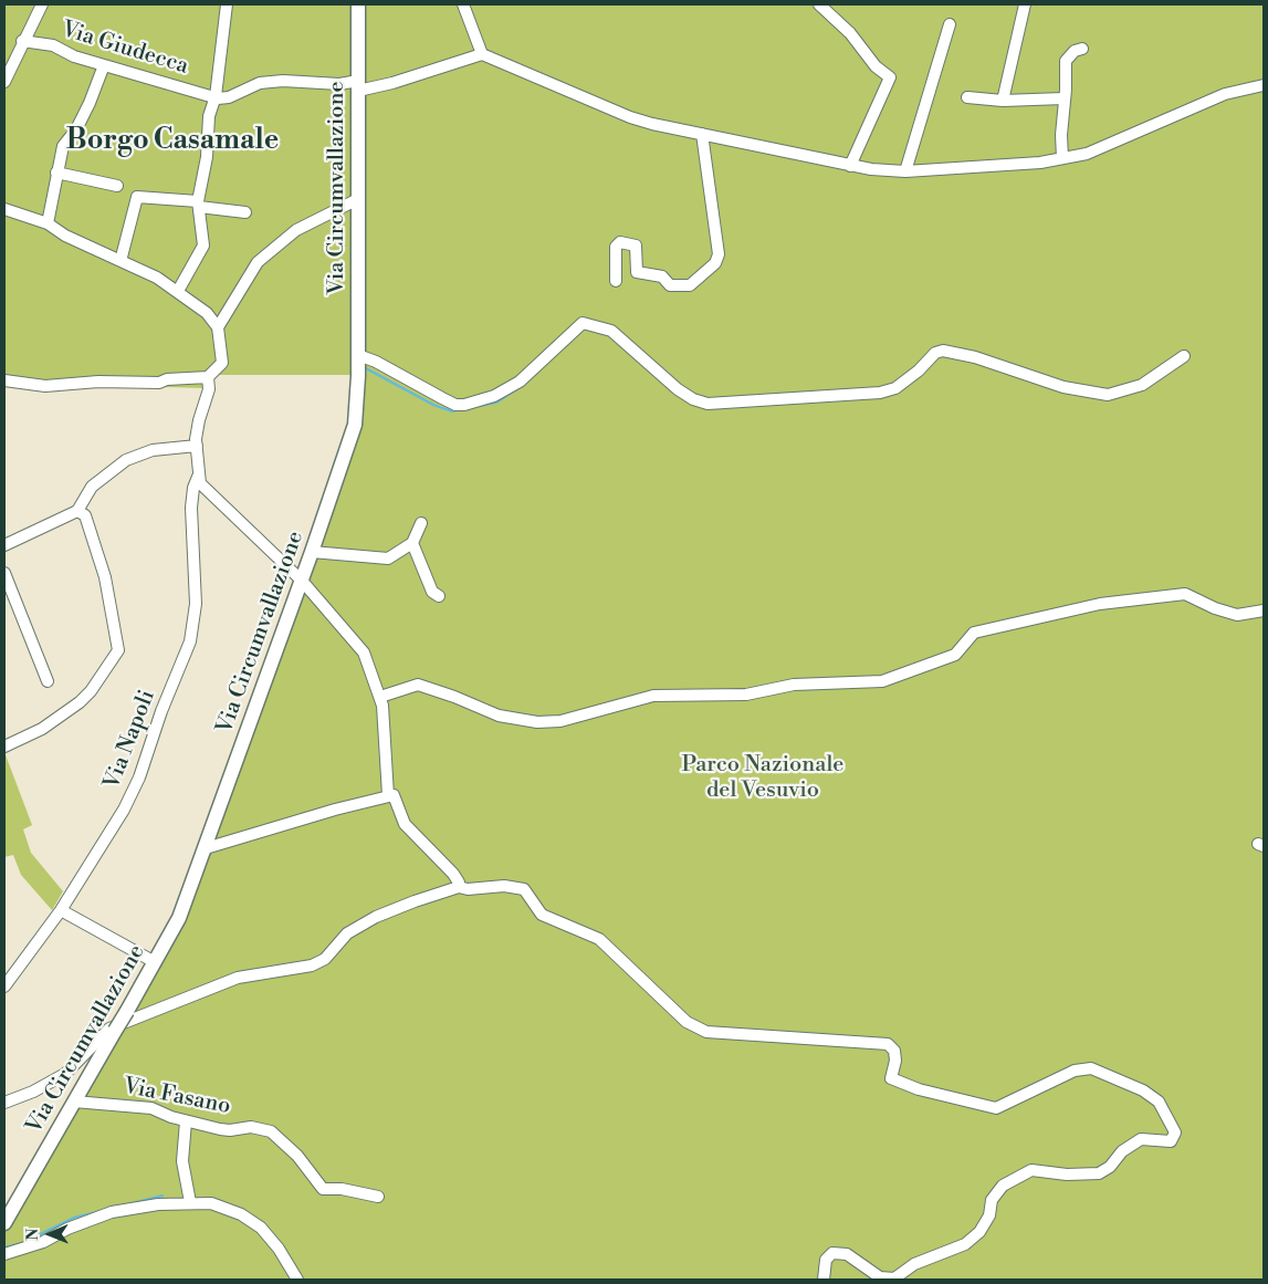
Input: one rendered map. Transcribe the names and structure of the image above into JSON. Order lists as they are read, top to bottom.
{
  "streets": {
    "main road": ["Via Circumvallazione"],
    "street": ["Via Giudecca", "Via Napoli", "Via Fasano"]
  },
  "crossings": [
    ["Via Circumvallazione", "Via Fasano"]
  ],
  "districts": ["Borgo Casamale"],
  "parks": ["Parco Nazionale del Vesuvio"],
  "north": "left"
}
